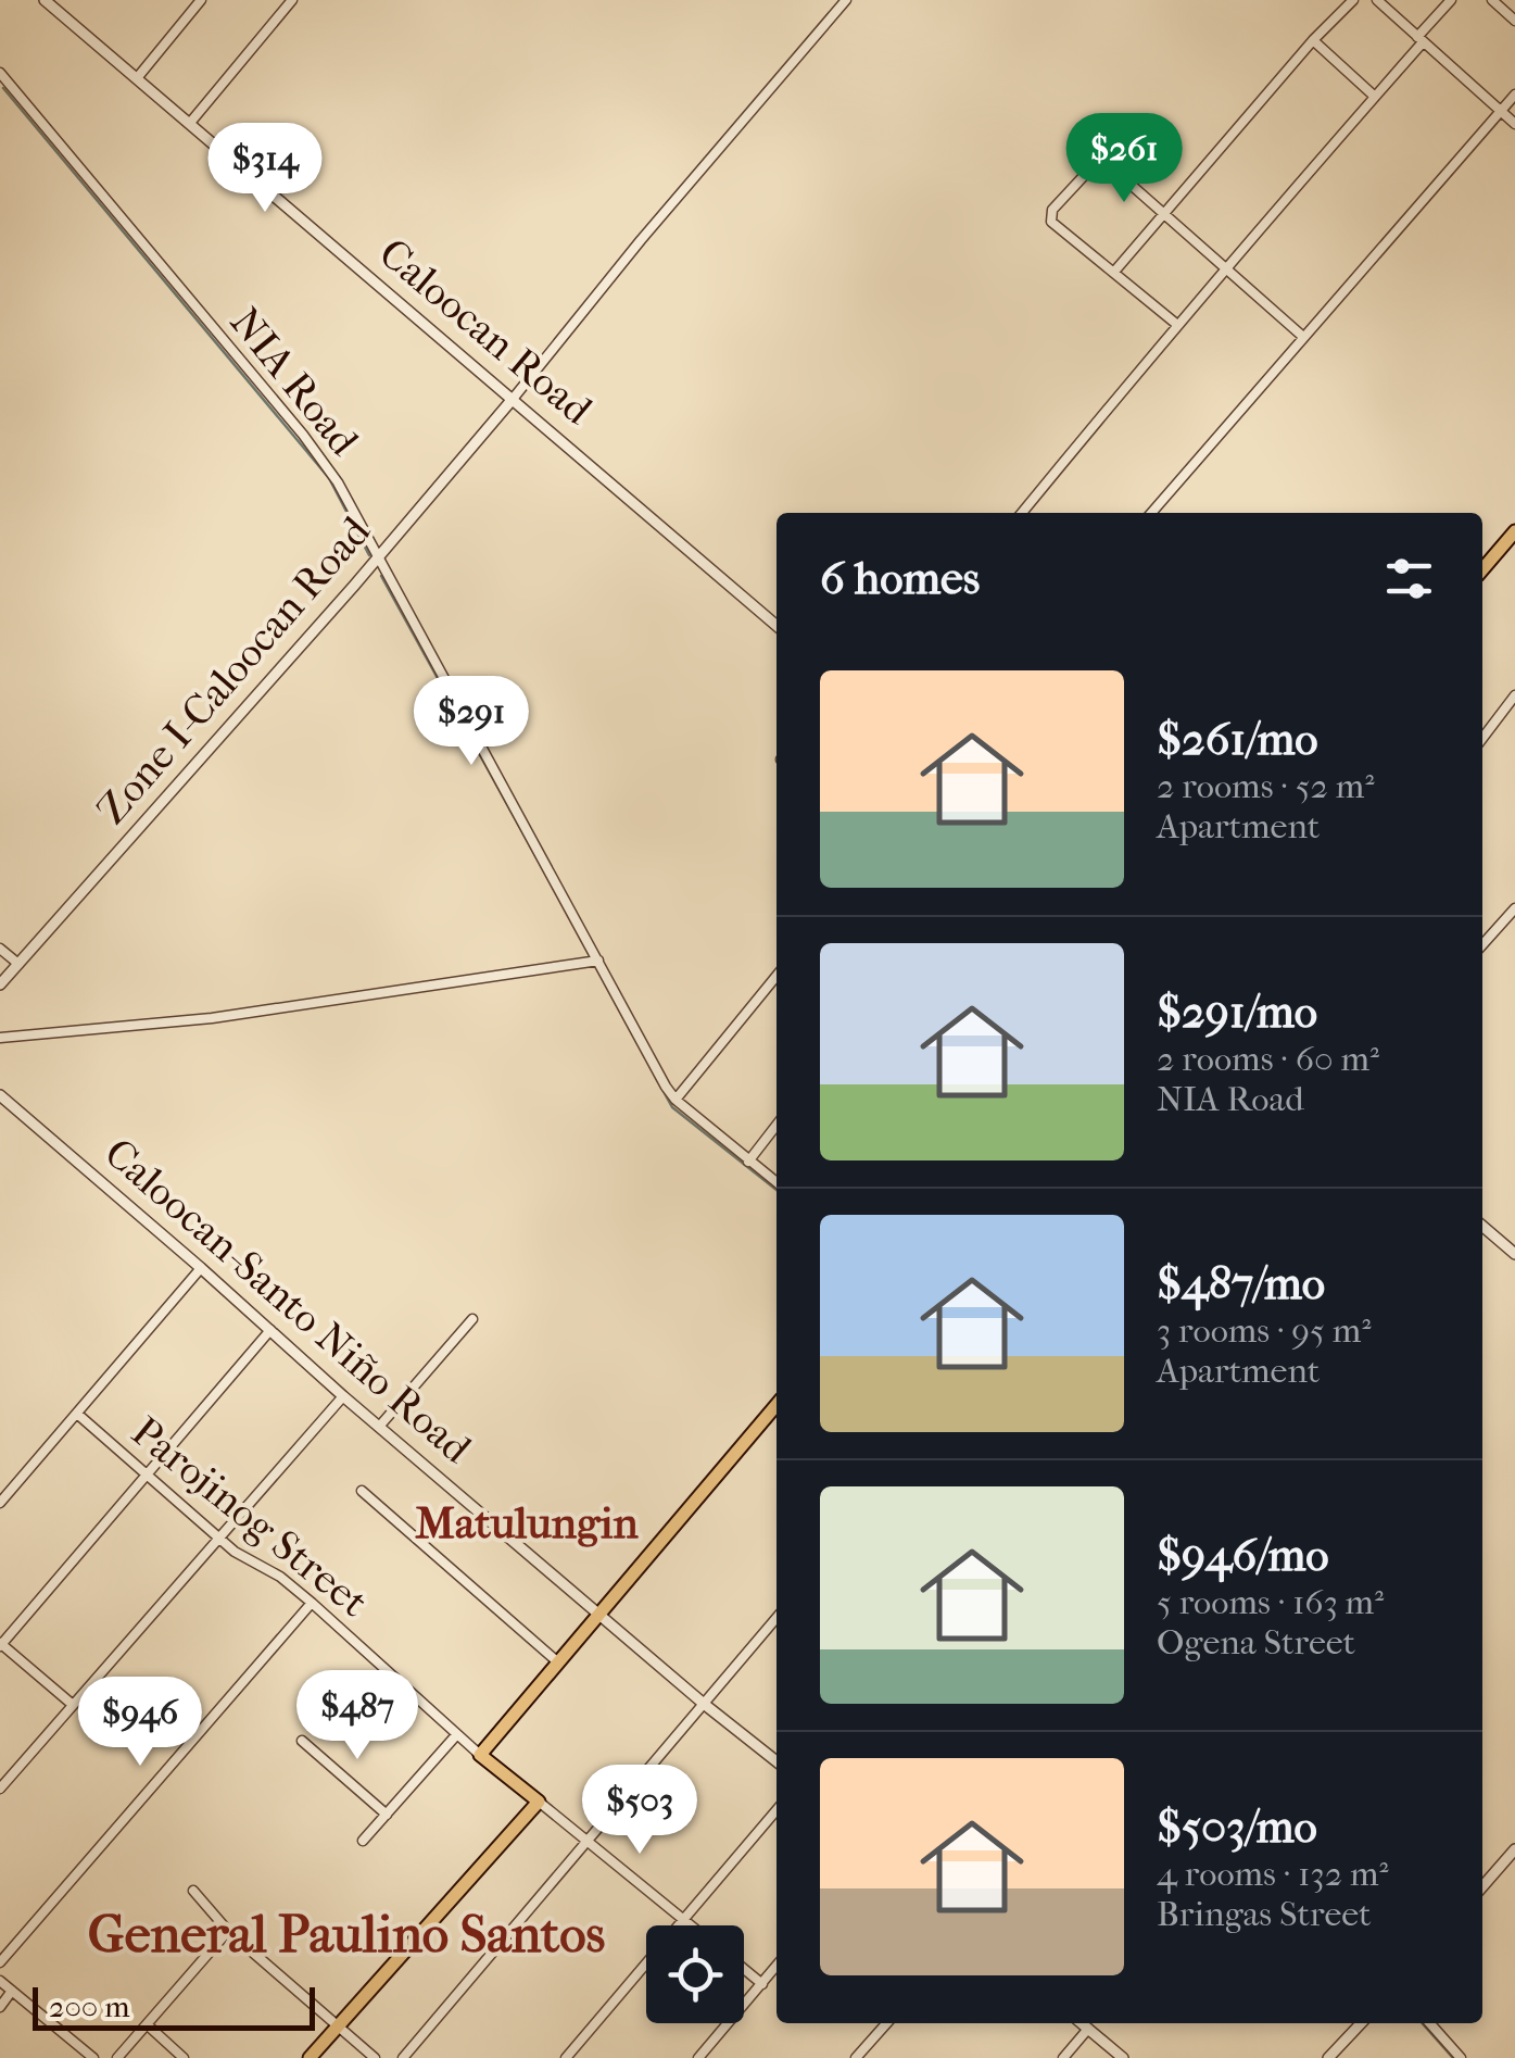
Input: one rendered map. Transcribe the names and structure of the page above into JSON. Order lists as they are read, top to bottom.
{
  "streets": {
    "street": [
      "Caloocan Road",
      "NIA Road",
      "Zone I-Caloocan Road",
      "Caloocan-Santo Niño Road",
      "Parojinog Street"
    ]
  },
  "crossings": [
    ["Caloocan Road", "Zone I-Caloocan Road"],
    ["NIA Road", "Zone I-Caloocan Road"]
  ],
  "districts": ["Matulungin", "General Paulino Santos"],
  "scale_bar": "200 m",
  "page": {
    "price": [
      "$261",
      "$314",
      "$291",
      "$487",
      "$946",
      "$503"
    ],
    "heading": "6 homes",
    "list": [
      {
        "name": "$261/mo",
        "note": "2 rooms · 52 m² · Apartment"
      },
      {
        "name": "$291/mo",
        "note": "2 rooms · 60 m² · NIA Road"
      },
      {
        "name": "$487/mo",
        "note": "3 rooms · 95 m² · Apartment"
      },
      {
        "name": "$946/mo",
        "note": "5 rooms · 163 m² · Ogena Street"
      },
      {
        "name": "$503/mo",
        "note": "4 rooms · 132 m² · Bringas Street"
      }
    ],
    "scale": "200 m"
  }
}
